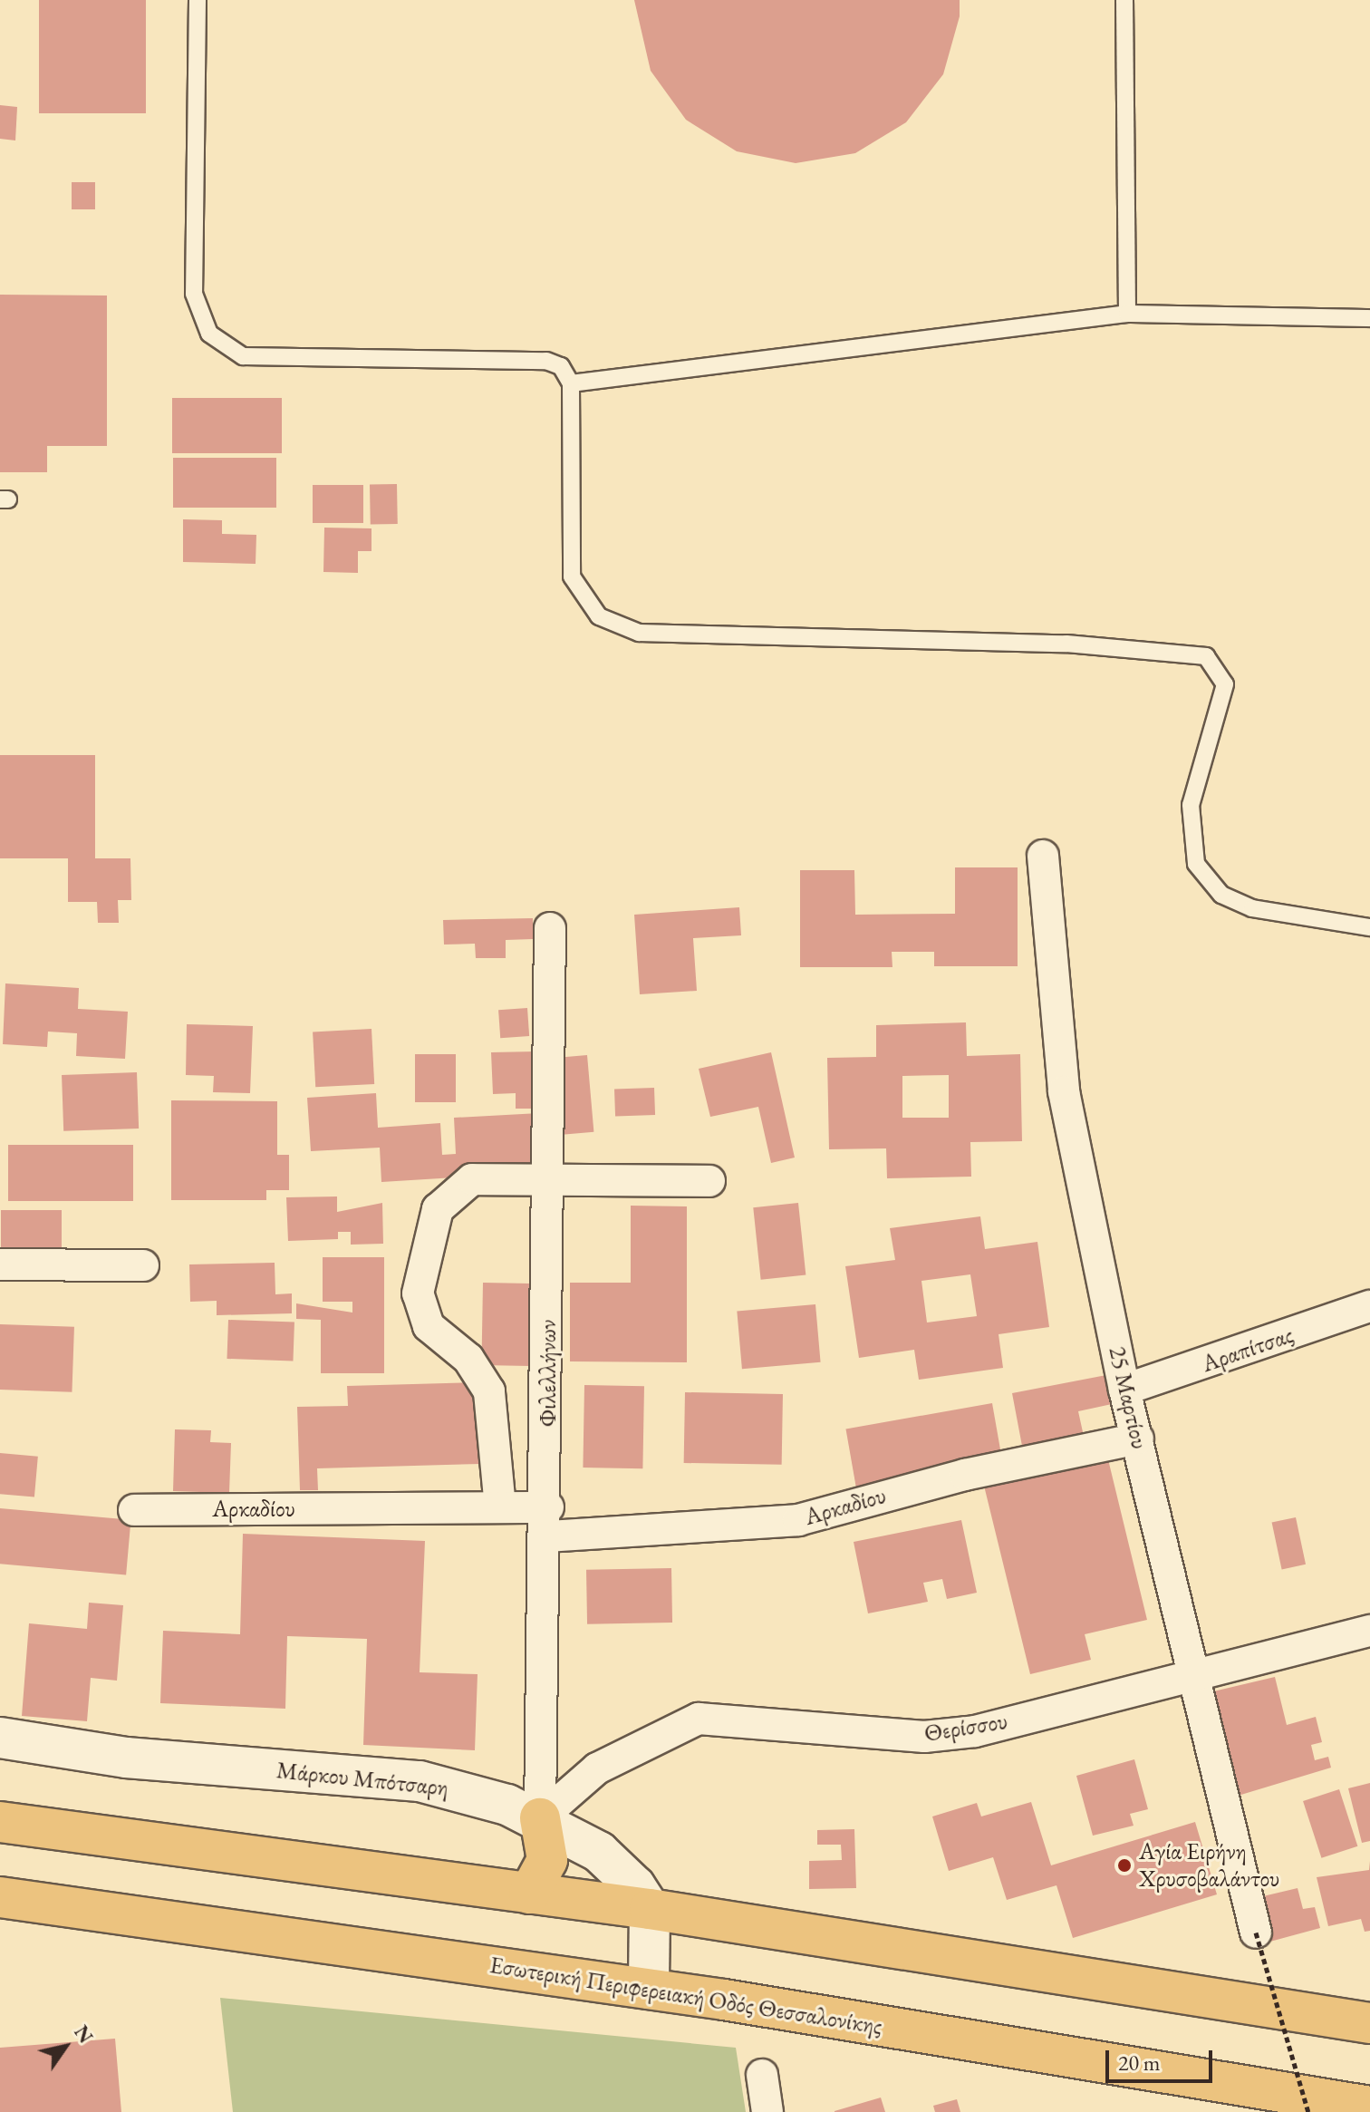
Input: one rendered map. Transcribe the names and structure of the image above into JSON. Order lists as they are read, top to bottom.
{
  "streets": {
    "highway": ["Εσωτερική Περιφερειακή Οδός Θεσσαλονίκης"],
    "main road": ["Μάρκου Μπότσαρη"],
    "street": [
      "Αραπίτσας",
      "Φιλελλήνων",
      "25 Μαρτίου",
      "Αρκαδίου",
      "Θερίσσου"
    ]
  },
  "crossings": [
    ["Αραπίτσας", "25 Μαρτίου"],
    ["Φιλελλήνων", "Αρκαδίου"],
    ["Φιλελλήνων", "Θερίσσου"],
    ["Φιλελλήνων", "Μάρκου Μπότσαρη"],
    ["25 Μαρτίου", "Αρκαδίου"],
    ["25 Μαρτίου", "Θερίσσου"],
    ["Θερίσσου", "Μάρκου Μπότσαρη"]
  ],
  "places": ["Αγία Ειρήνη Χρυσοβαλάντου"],
  "scale_bar": "20 m",
  "north": "top right"
}
